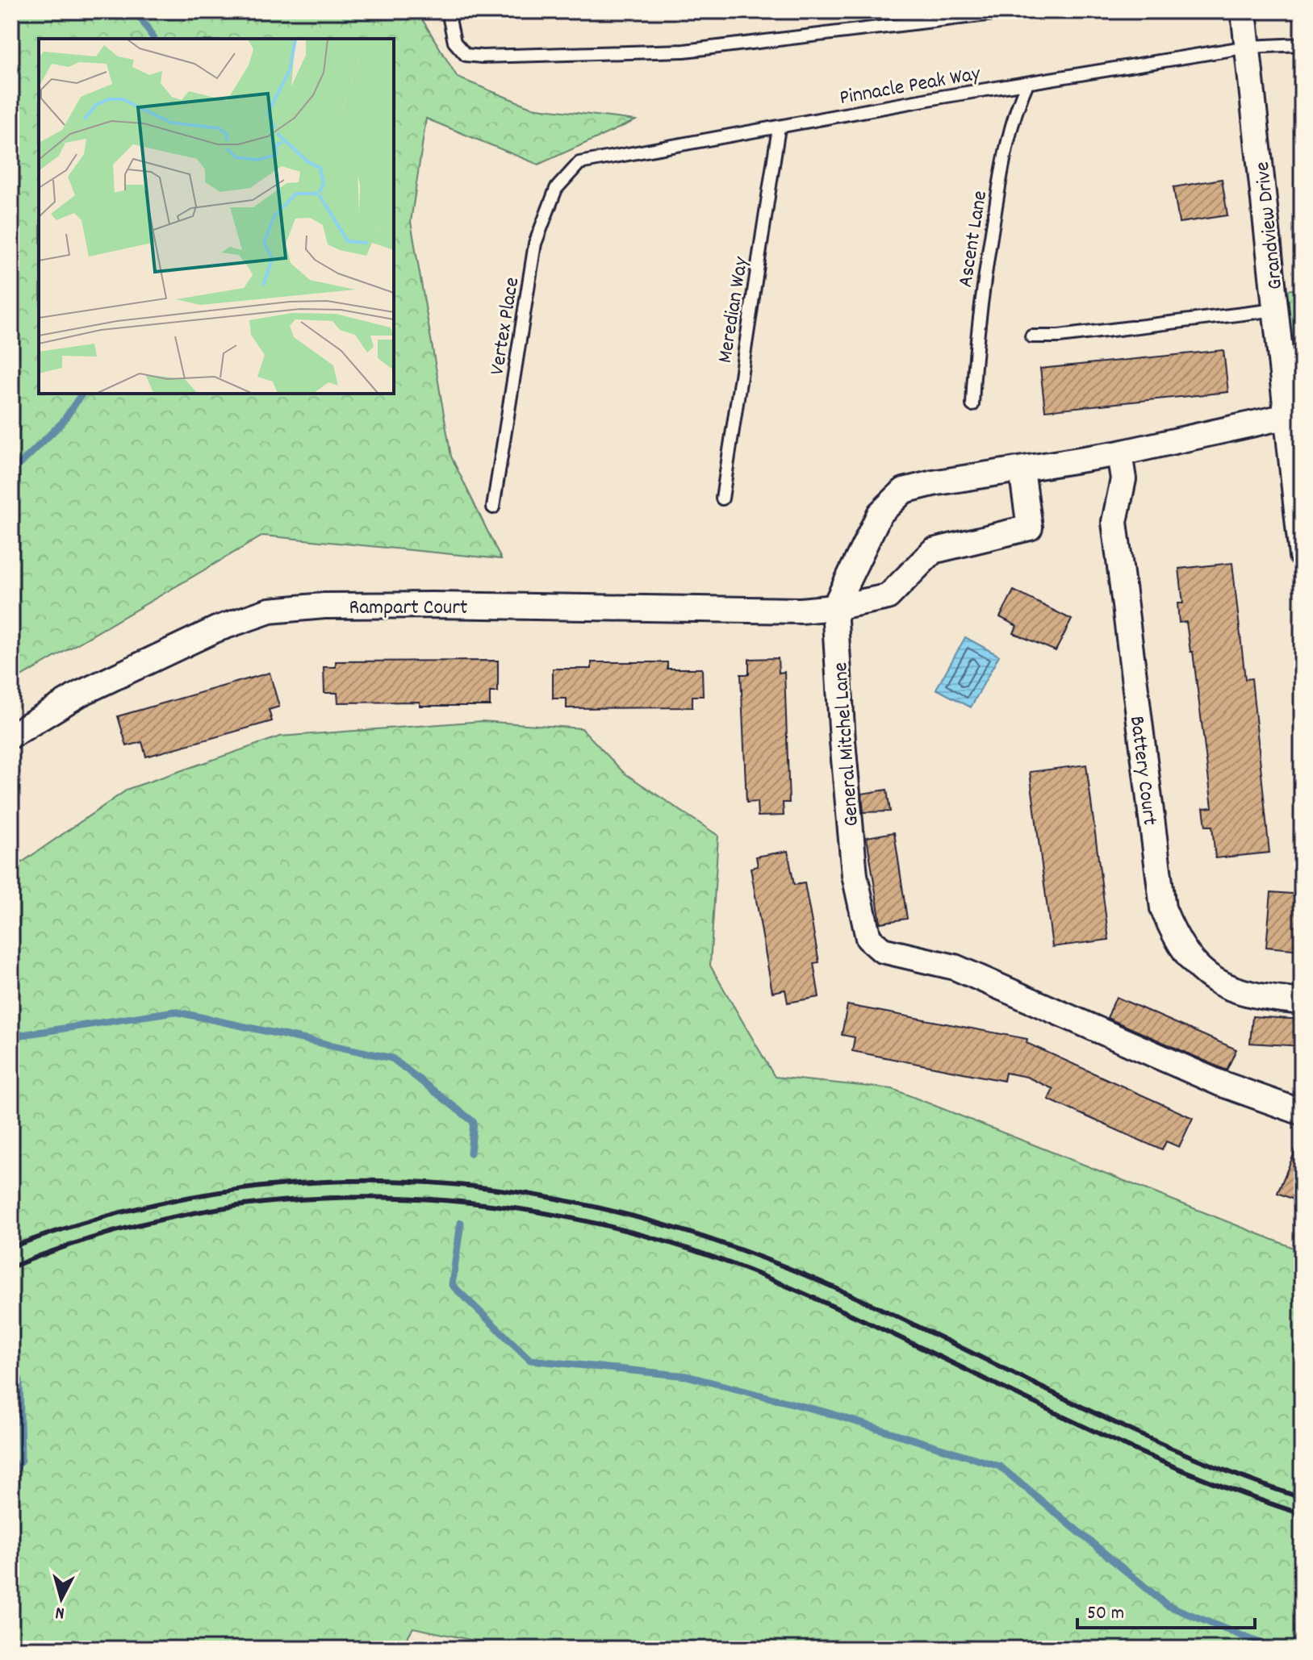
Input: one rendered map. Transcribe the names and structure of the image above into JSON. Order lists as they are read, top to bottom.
{
  "streets": {
    "street": [
      "Grandview Drive",
      "Rampart Court",
      "General Mitchel Lane",
      "Battery Court"
    ],
    "lane": [
      "Pinnacle Peak Way",
      "Ascent Lane",
      "Meredian Way",
      "Vertex Place"
    ]
  },
  "crossings": [
    ["Pinnacle Peak Way", "Grandview Drive"],
    ["Pinnacle Peak Way", "Ascent Lane"],
    ["Pinnacle Peak Way", "Meredian Way"],
    ["Pinnacle Peak Way", "Vertex Place"],
    ["Grandview Drive", "General Mitchel Lane"],
    ["Rampart Court", "General Mitchel Lane"],
    ["General Mitchel Lane", "Battery Court"]
  ],
  "scale_bar": "50 m",
  "north": "bottom"
}
